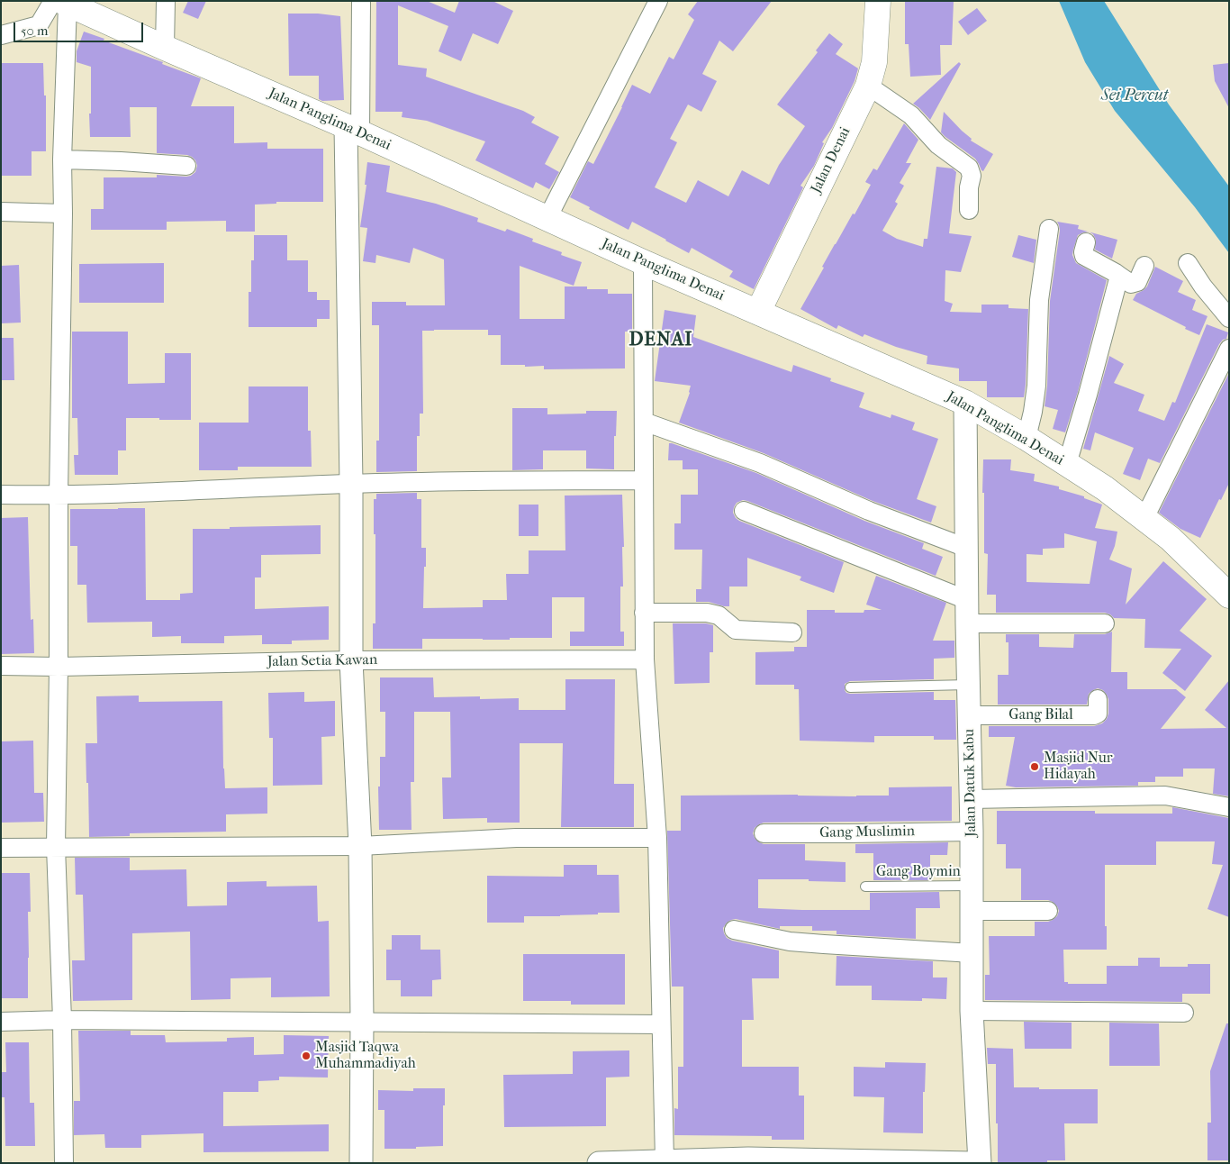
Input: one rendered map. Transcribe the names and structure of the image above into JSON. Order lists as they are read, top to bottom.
{
  "streets": {
    "main road": ["Jalan Panglima Denai", "Jalan Denai"],
    "street": [
      "Jalan Setia Kawan",
      "Gang Bilal",
      "Jalan Datuk Kabu",
      "Gang Muslimin"
    ],
    "lane": ["Gang Boymin"]
  },
  "crossings": [
    ["Jalan Panglima Denai", "Jalan Denai"],
    ["Jalan Panglima Denai", "Jalan Datuk Kabu"],
    ["Gang Bilal", "Jalan Datuk Kabu"],
    ["Jalan Datuk Kabu", "Gang Muslimin"],
    ["Jalan Datuk Kabu", "Gang Boymin"]
  ],
  "districts": ["DENAI"],
  "water": ["Sei Percut"],
  "places": ["Masjid Nur Hidayah", "Masjid Taqwa Muhammadiyah"],
  "scale_bar": "50 m"
}
